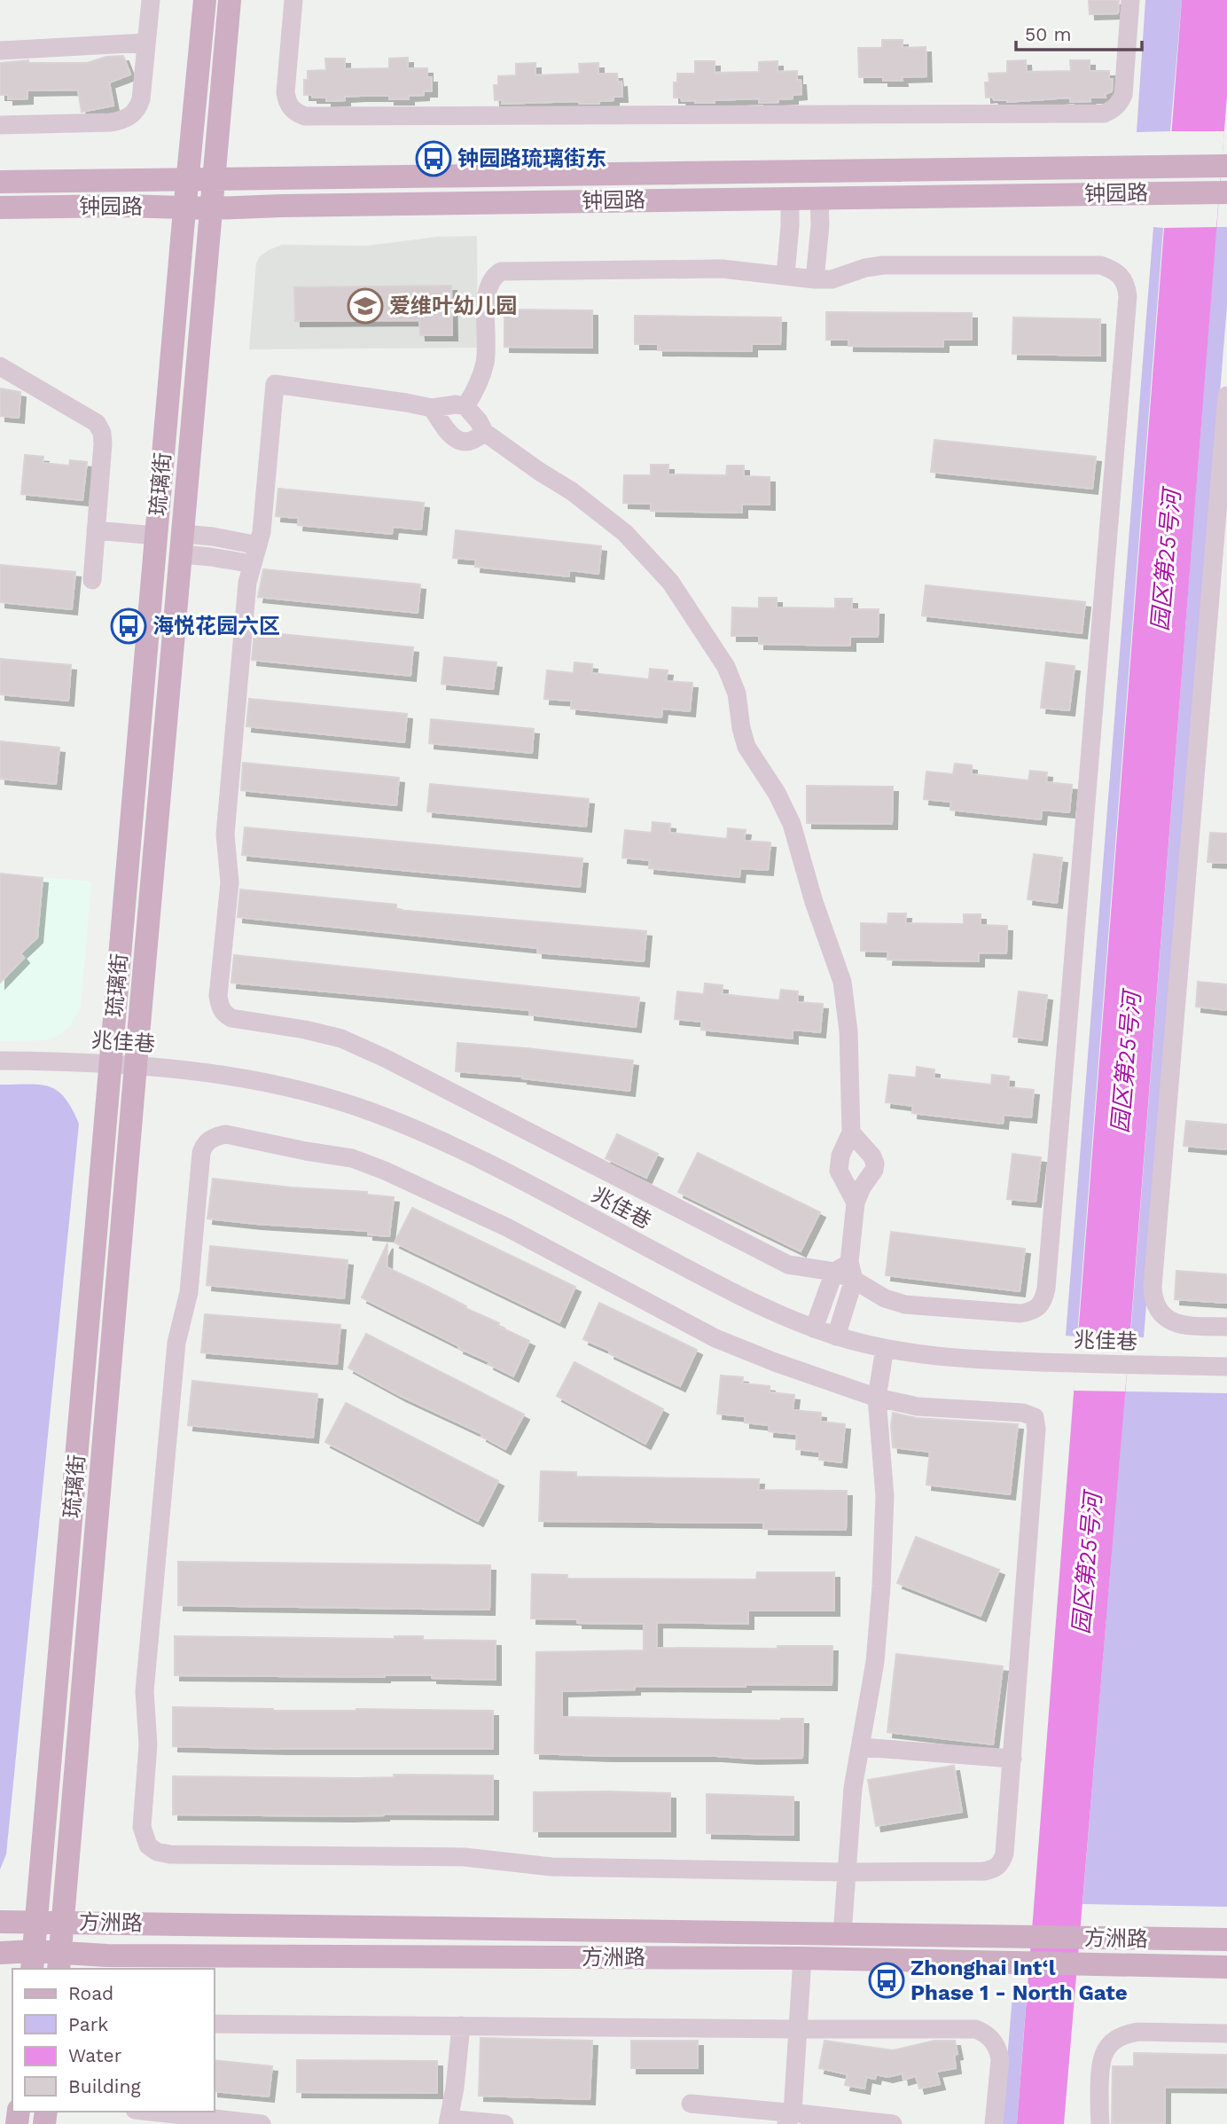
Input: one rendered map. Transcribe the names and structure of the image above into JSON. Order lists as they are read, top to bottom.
{
  "streets": {
    "main road": ["钟园路", "琉璃街", "方洲路"],
    "street": ["兆佳巷"]
  },
  "crossings": [
    ["钟园路", "琉璃街"],
    ["琉璃街", "兆佳巷"],
    ["琉璃街", "方洲路"]
  ],
  "water": ["园区第25号河"],
  "places": {
    "bus stop": ["钟园路琉璃街东", "海悦花园六区", "Zhonghai Int‘l Phase 1 - North Gate"],
    "school or university": ["爱维叶幼儿园"]
  },
  "legend": [
    "Road",
    "Park",
    "Water",
    "Building"
  ],
  "scale_bar": "50 m"
}
